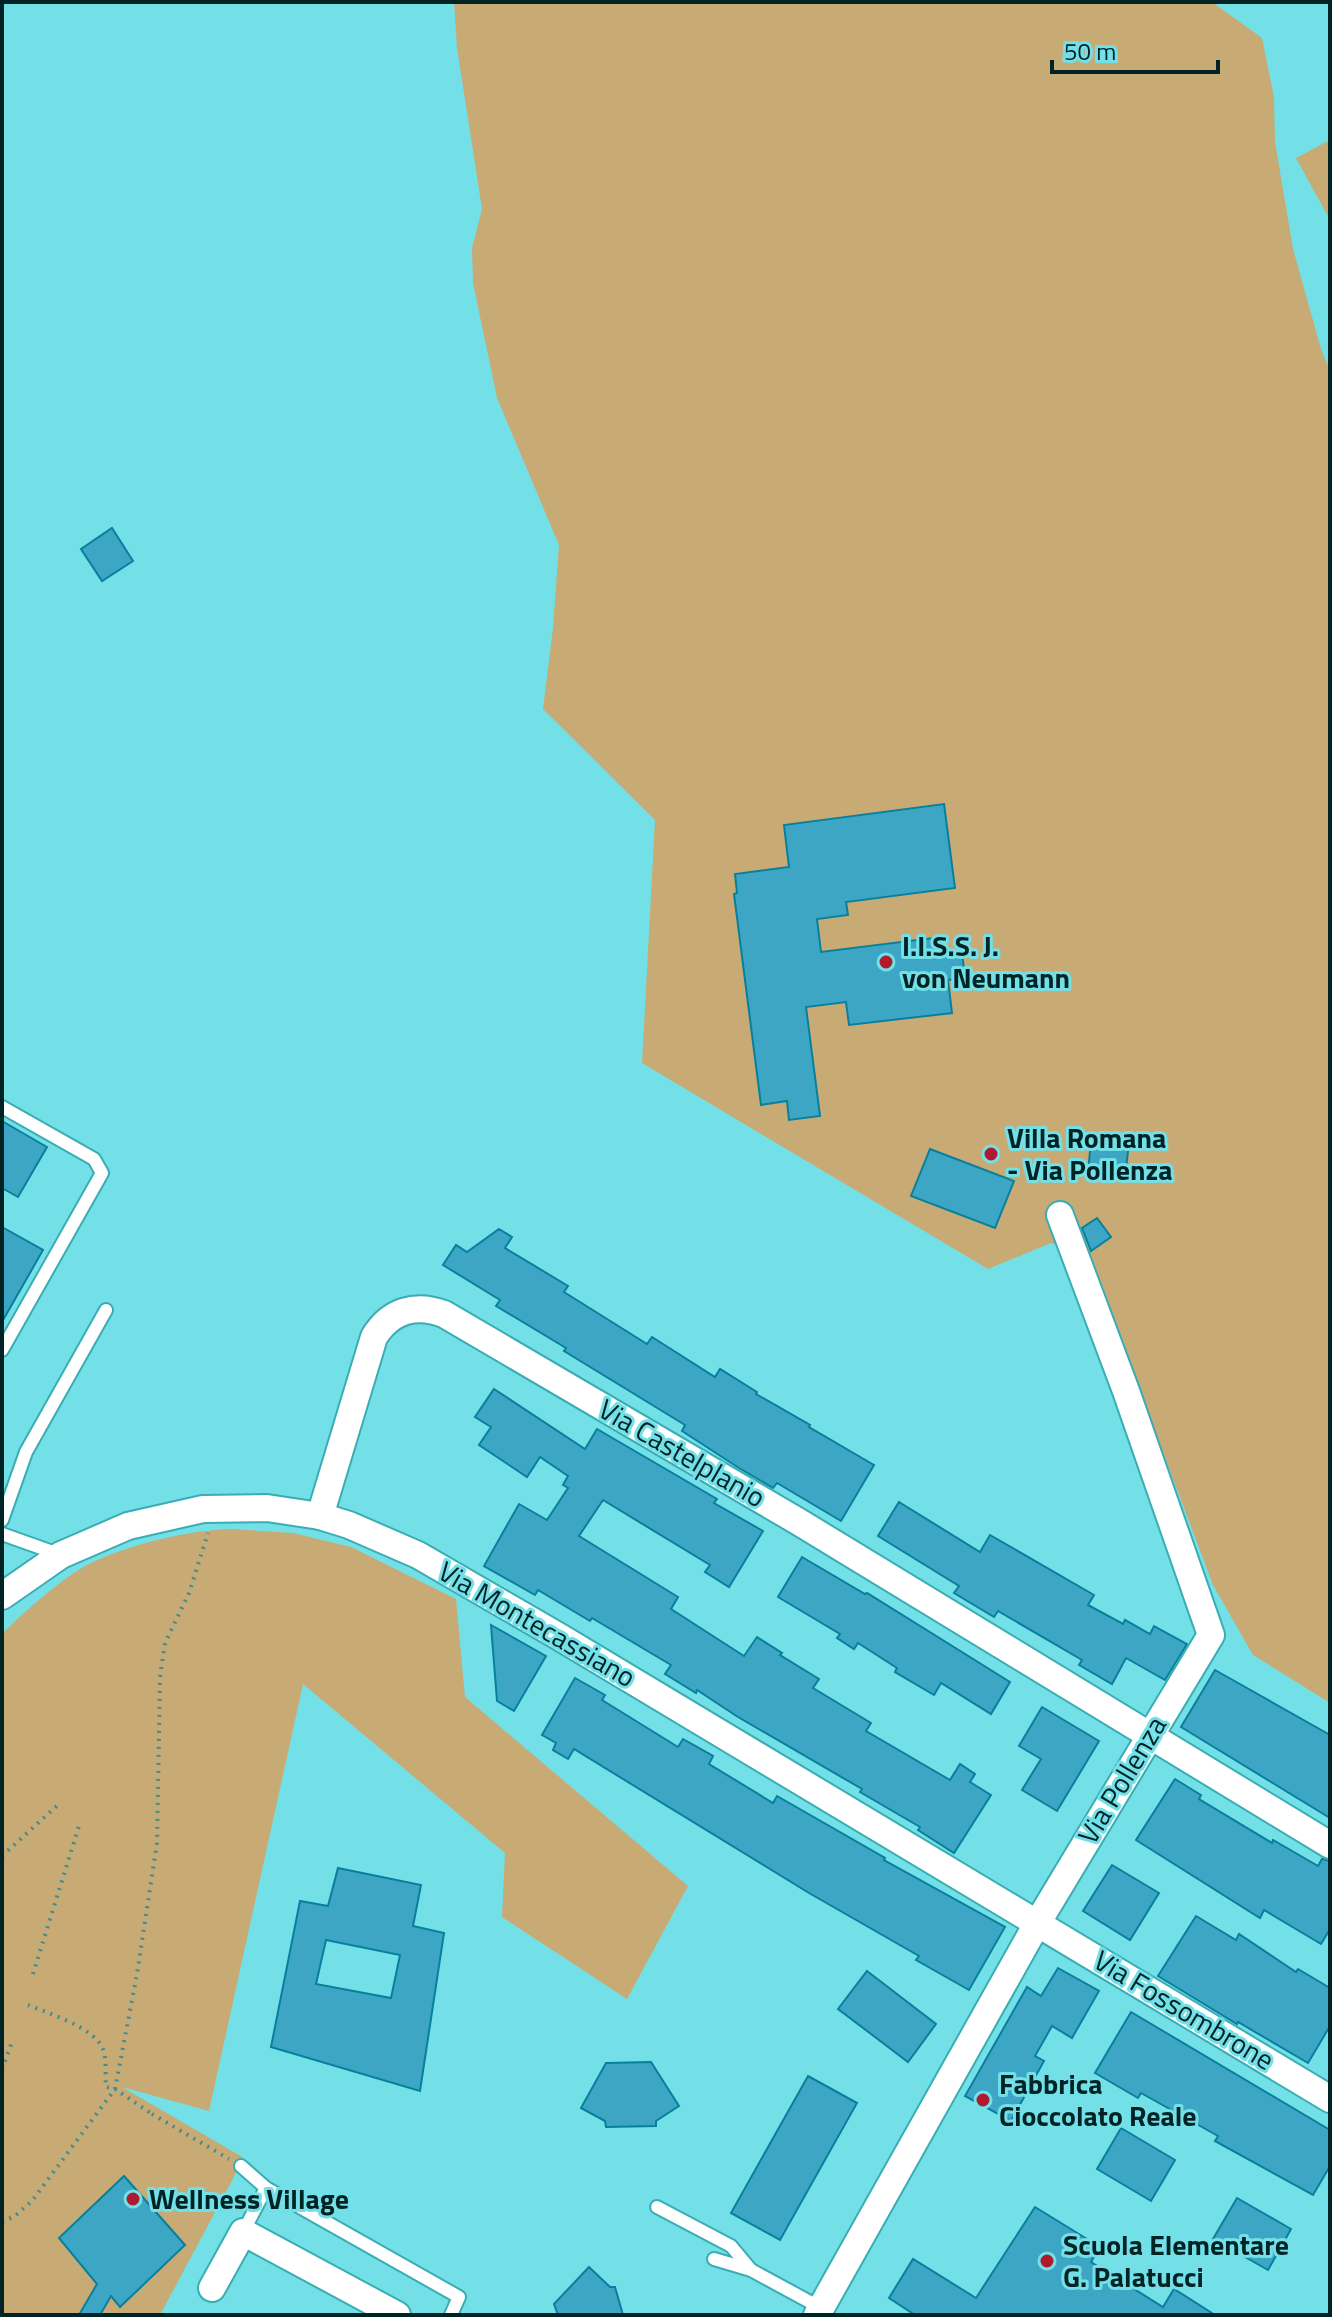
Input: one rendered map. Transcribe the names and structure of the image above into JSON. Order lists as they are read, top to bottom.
{
  "streets": {
    "street": [
      "Via Castelplanio",
      "Via Montecassiano",
      "Via Pollenza",
      "Via Fossombrone"
    ]
  },
  "crossings": [
    ["Via Castelplanio", "Via Montecassiano"],
    ["Via Castelplanio", "Via Pollenza"],
    ["Via Montecassiano", "Via Pollenza"],
    ["Via Montecassiano", "Via Fossombrone"],
    ["Via Pollenza", "Via Fossombrone"]
  ],
  "places": [
    "I.I.S.S. J. von Neumann",
    "Villa Romana - Via Pollenza",
    "Fabbrica Cioccolato Reale",
    "Wellness Village",
    "Scuola Elementare G. Palatucci"
  ],
  "scale_bar": "50 m"
}
